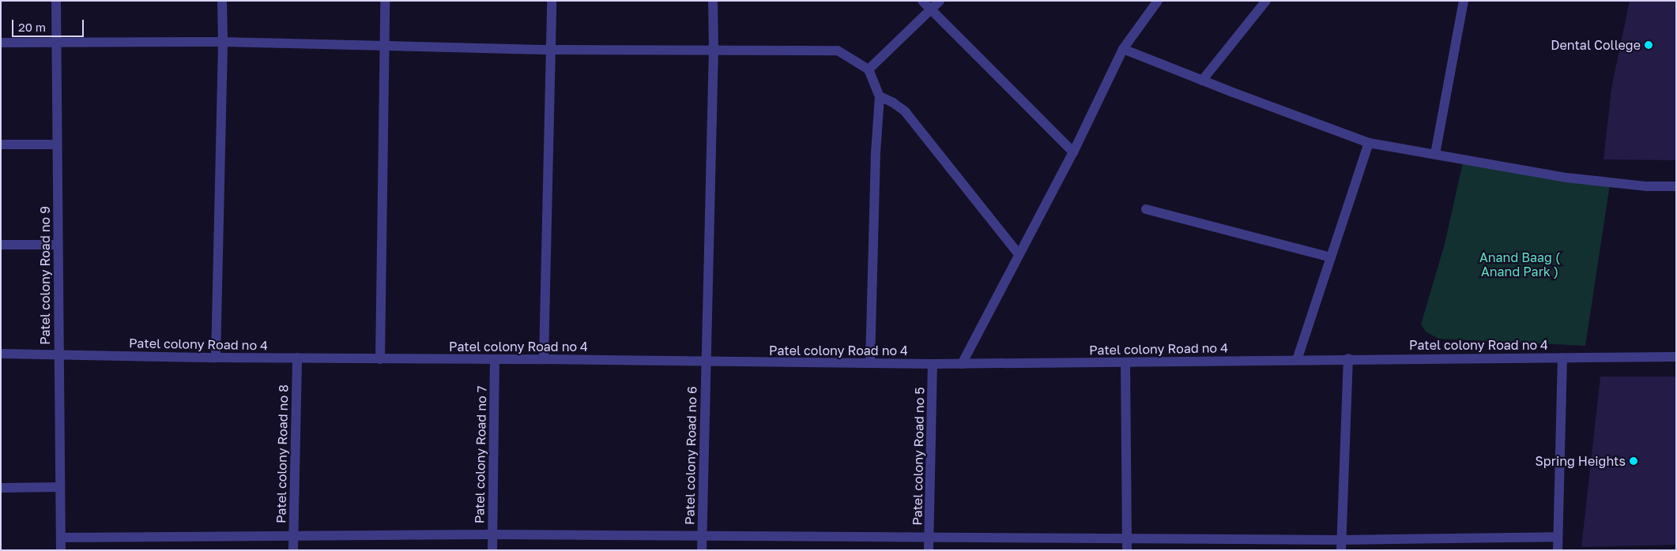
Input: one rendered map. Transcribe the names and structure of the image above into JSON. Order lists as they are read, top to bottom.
{
  "streets": {
    "street": [
      "Patel colony Road no 9",
      "Patel colony Road no 4",
      "Patel colony Road no 8",
      "Patel colony Road no 7",
      "Patel colony Road no 6",
      "Patel colony Road no 5"
    ]
  },
  "crossings": [
    ["Patel colony Road no 9", "Patel colony Road no 4"],
    ["Patel colony Road no 4", "Patel colony Road no 8"],
    ["Patel colony Road no 4", "Patel colony Road no 7"],
    ["Patel colony Road no 4", "Patel colony Road no 6"],
    ["Patel colony Road no 4", "Patel colony Road no 5"]
  ],
  "parks": ["Anand Baag ( Anand Park )"],
  "places": ["Dental College", "Spring Heights"],
  "scale_bar": "20 m"
}
